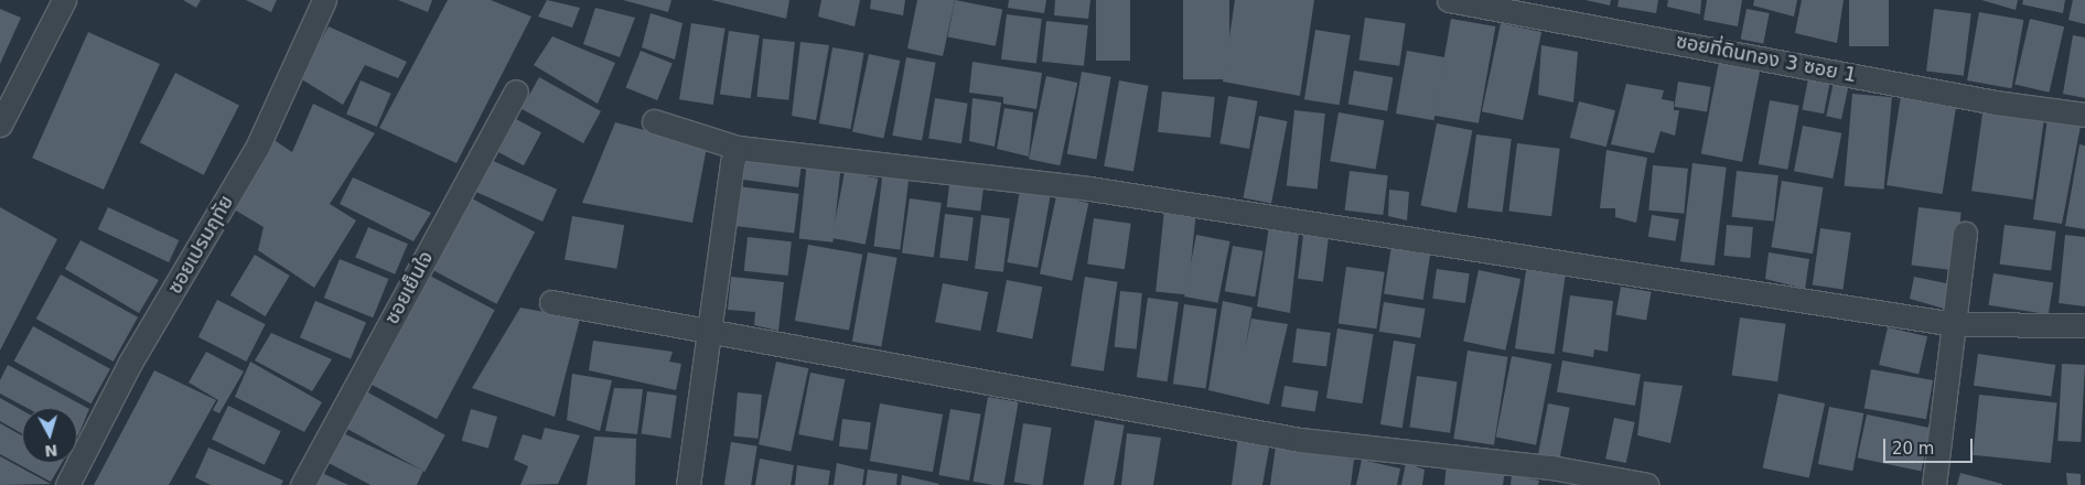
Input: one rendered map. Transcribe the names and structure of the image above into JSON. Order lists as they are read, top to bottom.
{
  "streets": {
    "street": ["ซอยที่ดินทอง 3 ซอย 1", "ซอยเปรมฤทัย", "ซอยเย็นใจ"]
  },
  "scale_bar": "20 m",
  "north": "bottom"
}
